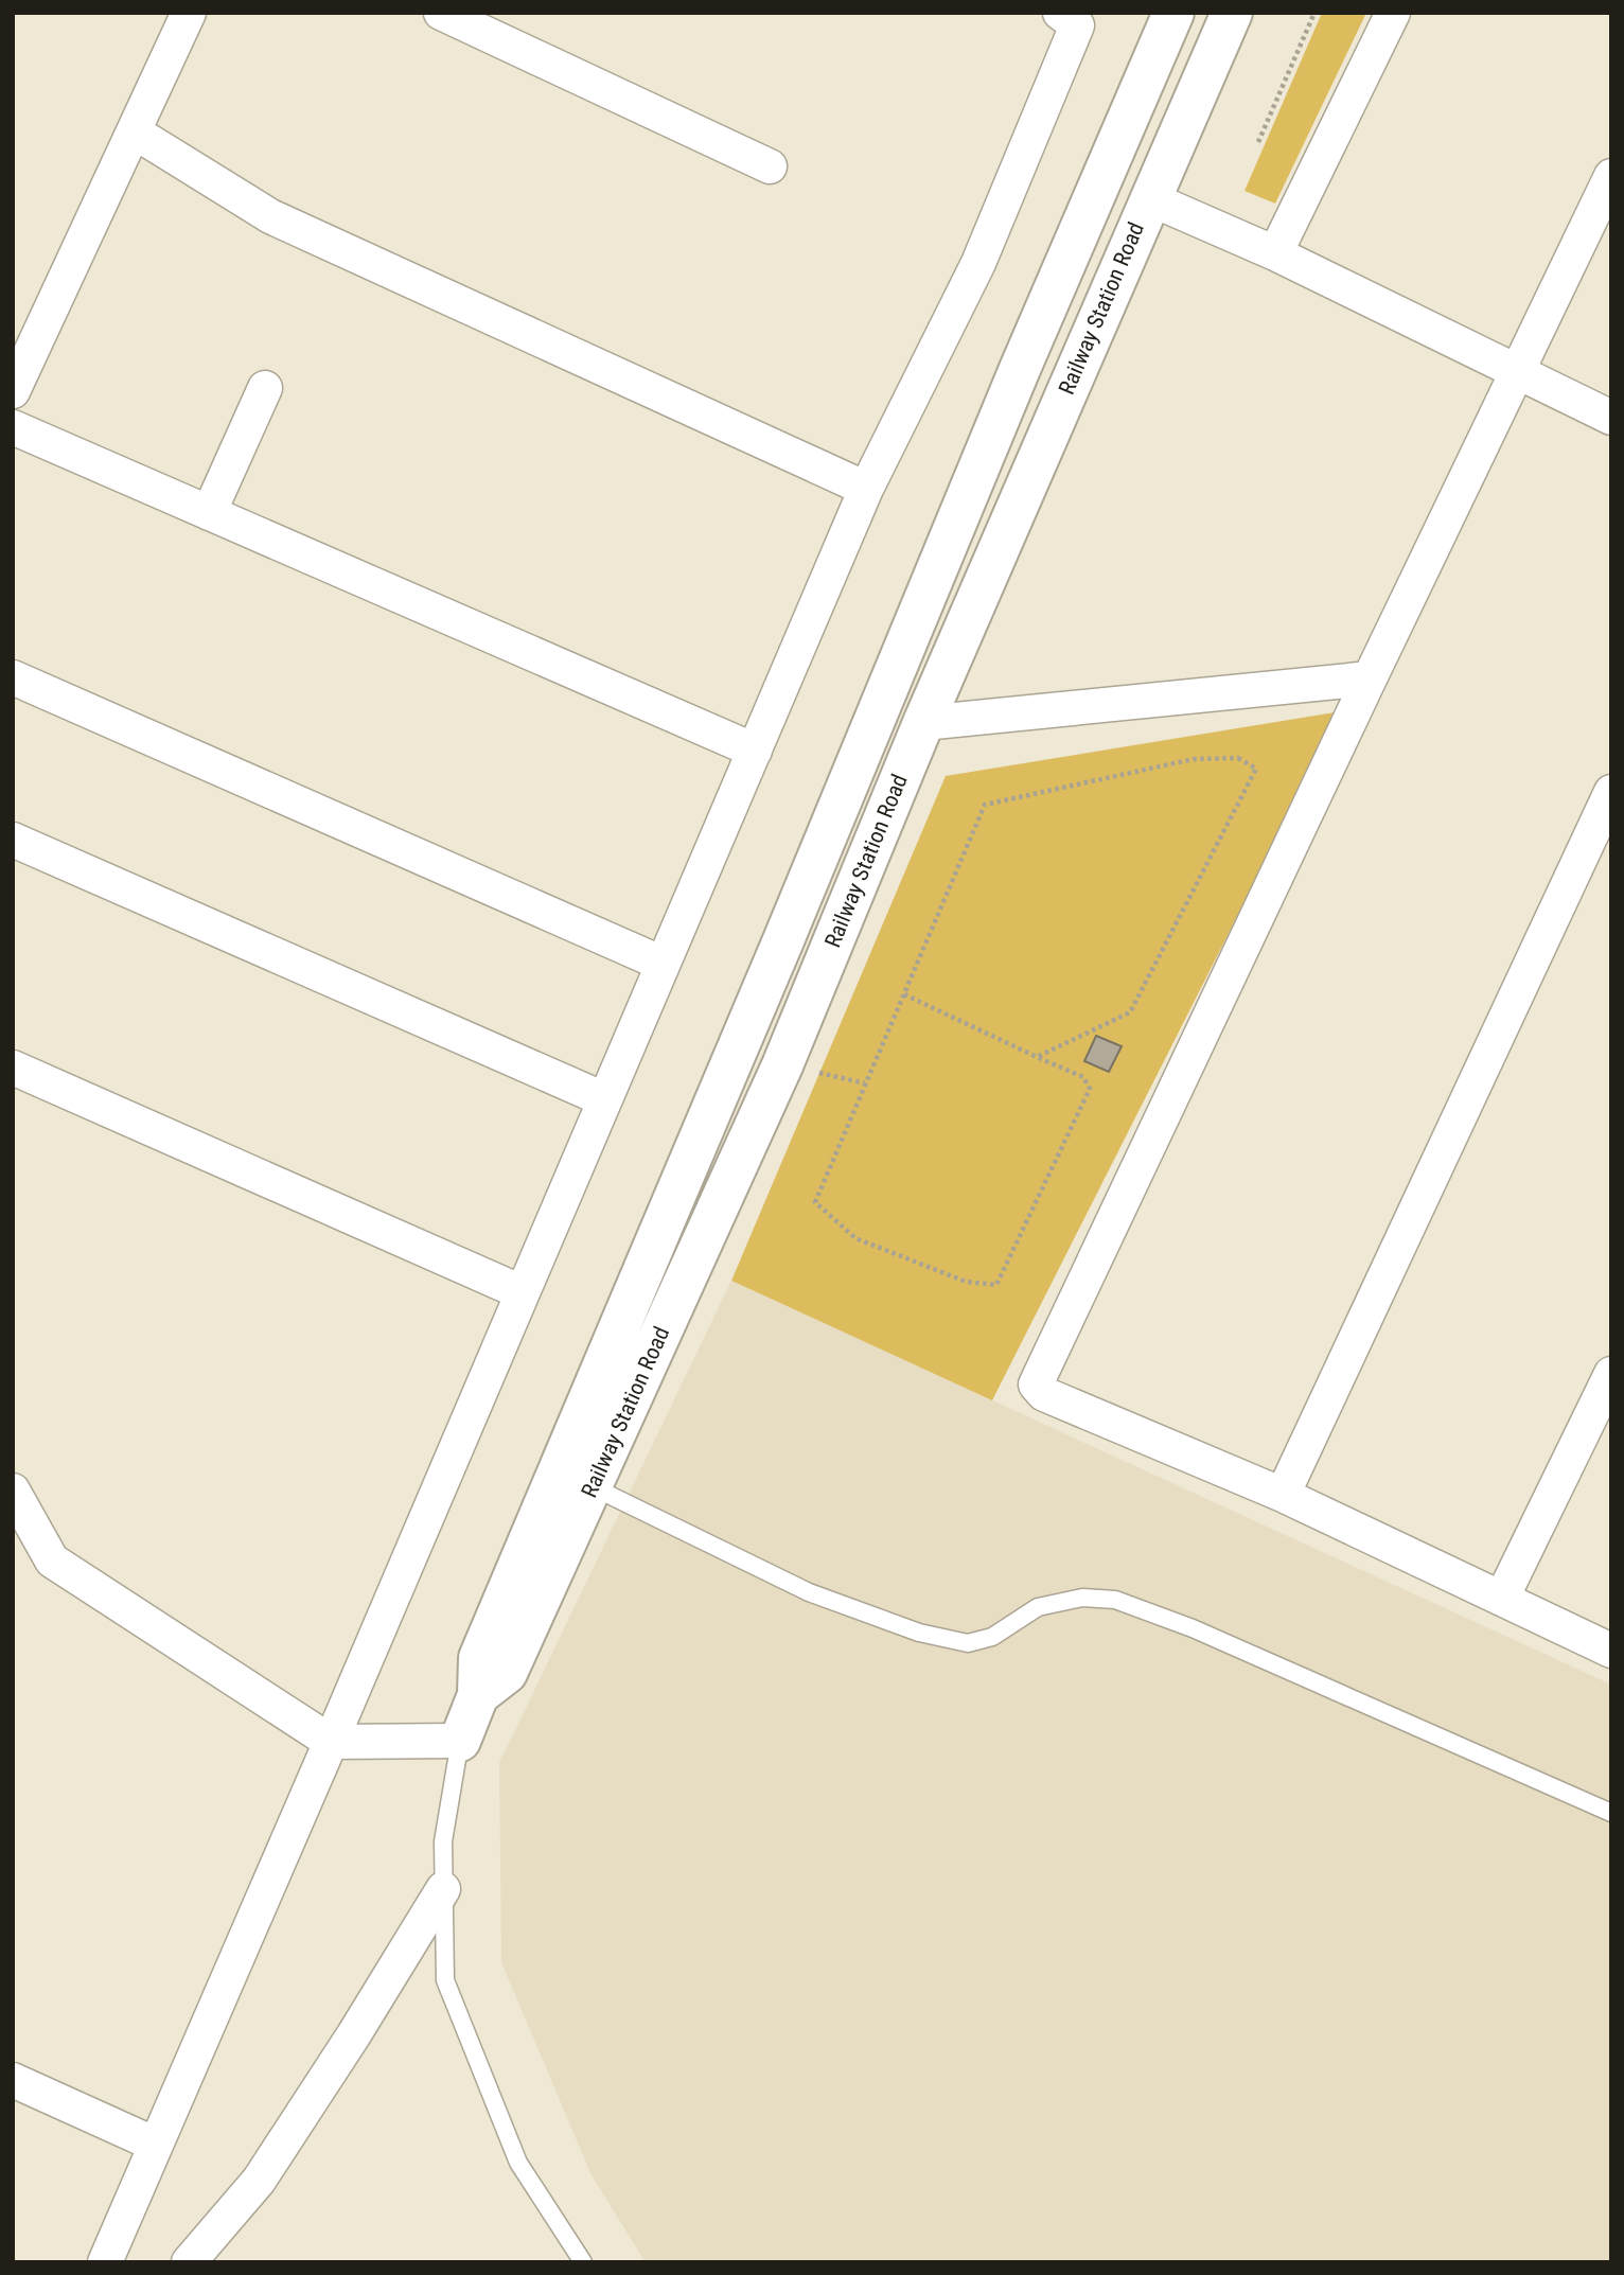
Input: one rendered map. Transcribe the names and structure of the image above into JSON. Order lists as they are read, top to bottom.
{
  "streets": {
    "street": ["Railway Station Road"]
  }
}
